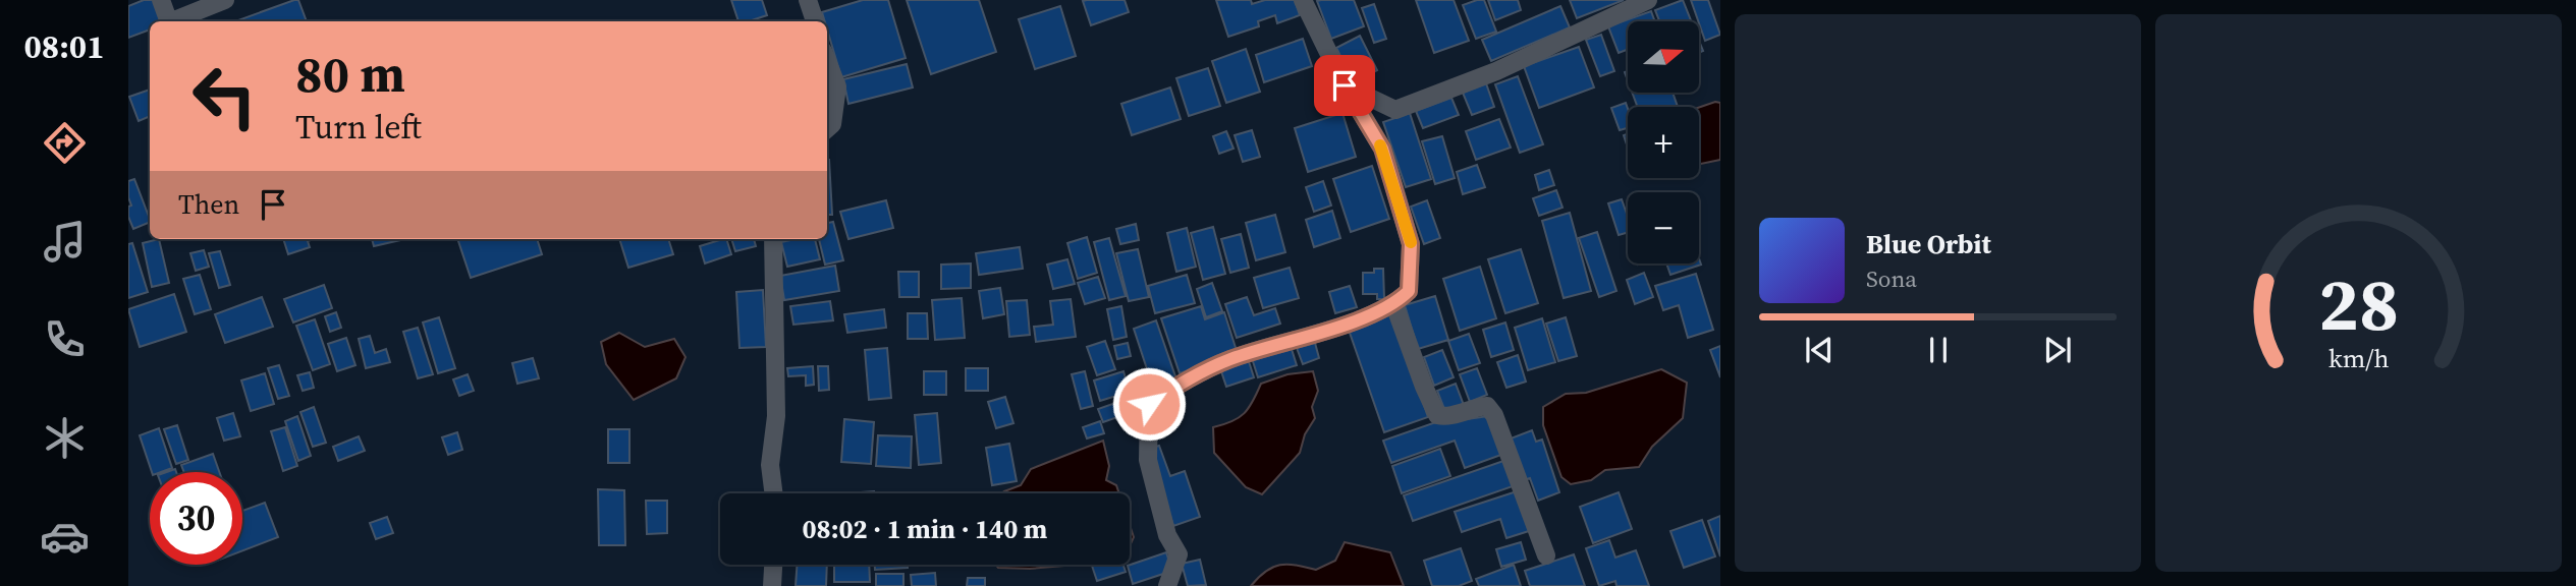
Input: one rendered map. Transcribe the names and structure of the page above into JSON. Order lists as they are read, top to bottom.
{
  "north": "right",
  "page": {
    "tabs": "08:01",
    "map_buttons": ["+", "−"],
    "turn": ["80 m", "Turn left"],
    "then": "Then",
    "song": ["Blue Orbit", "Sona"],
    "limit": "30",
    "trip": "08:02 · 1 min · 140 m",
    "gauge": ["28", "km/h"]
  }
}
